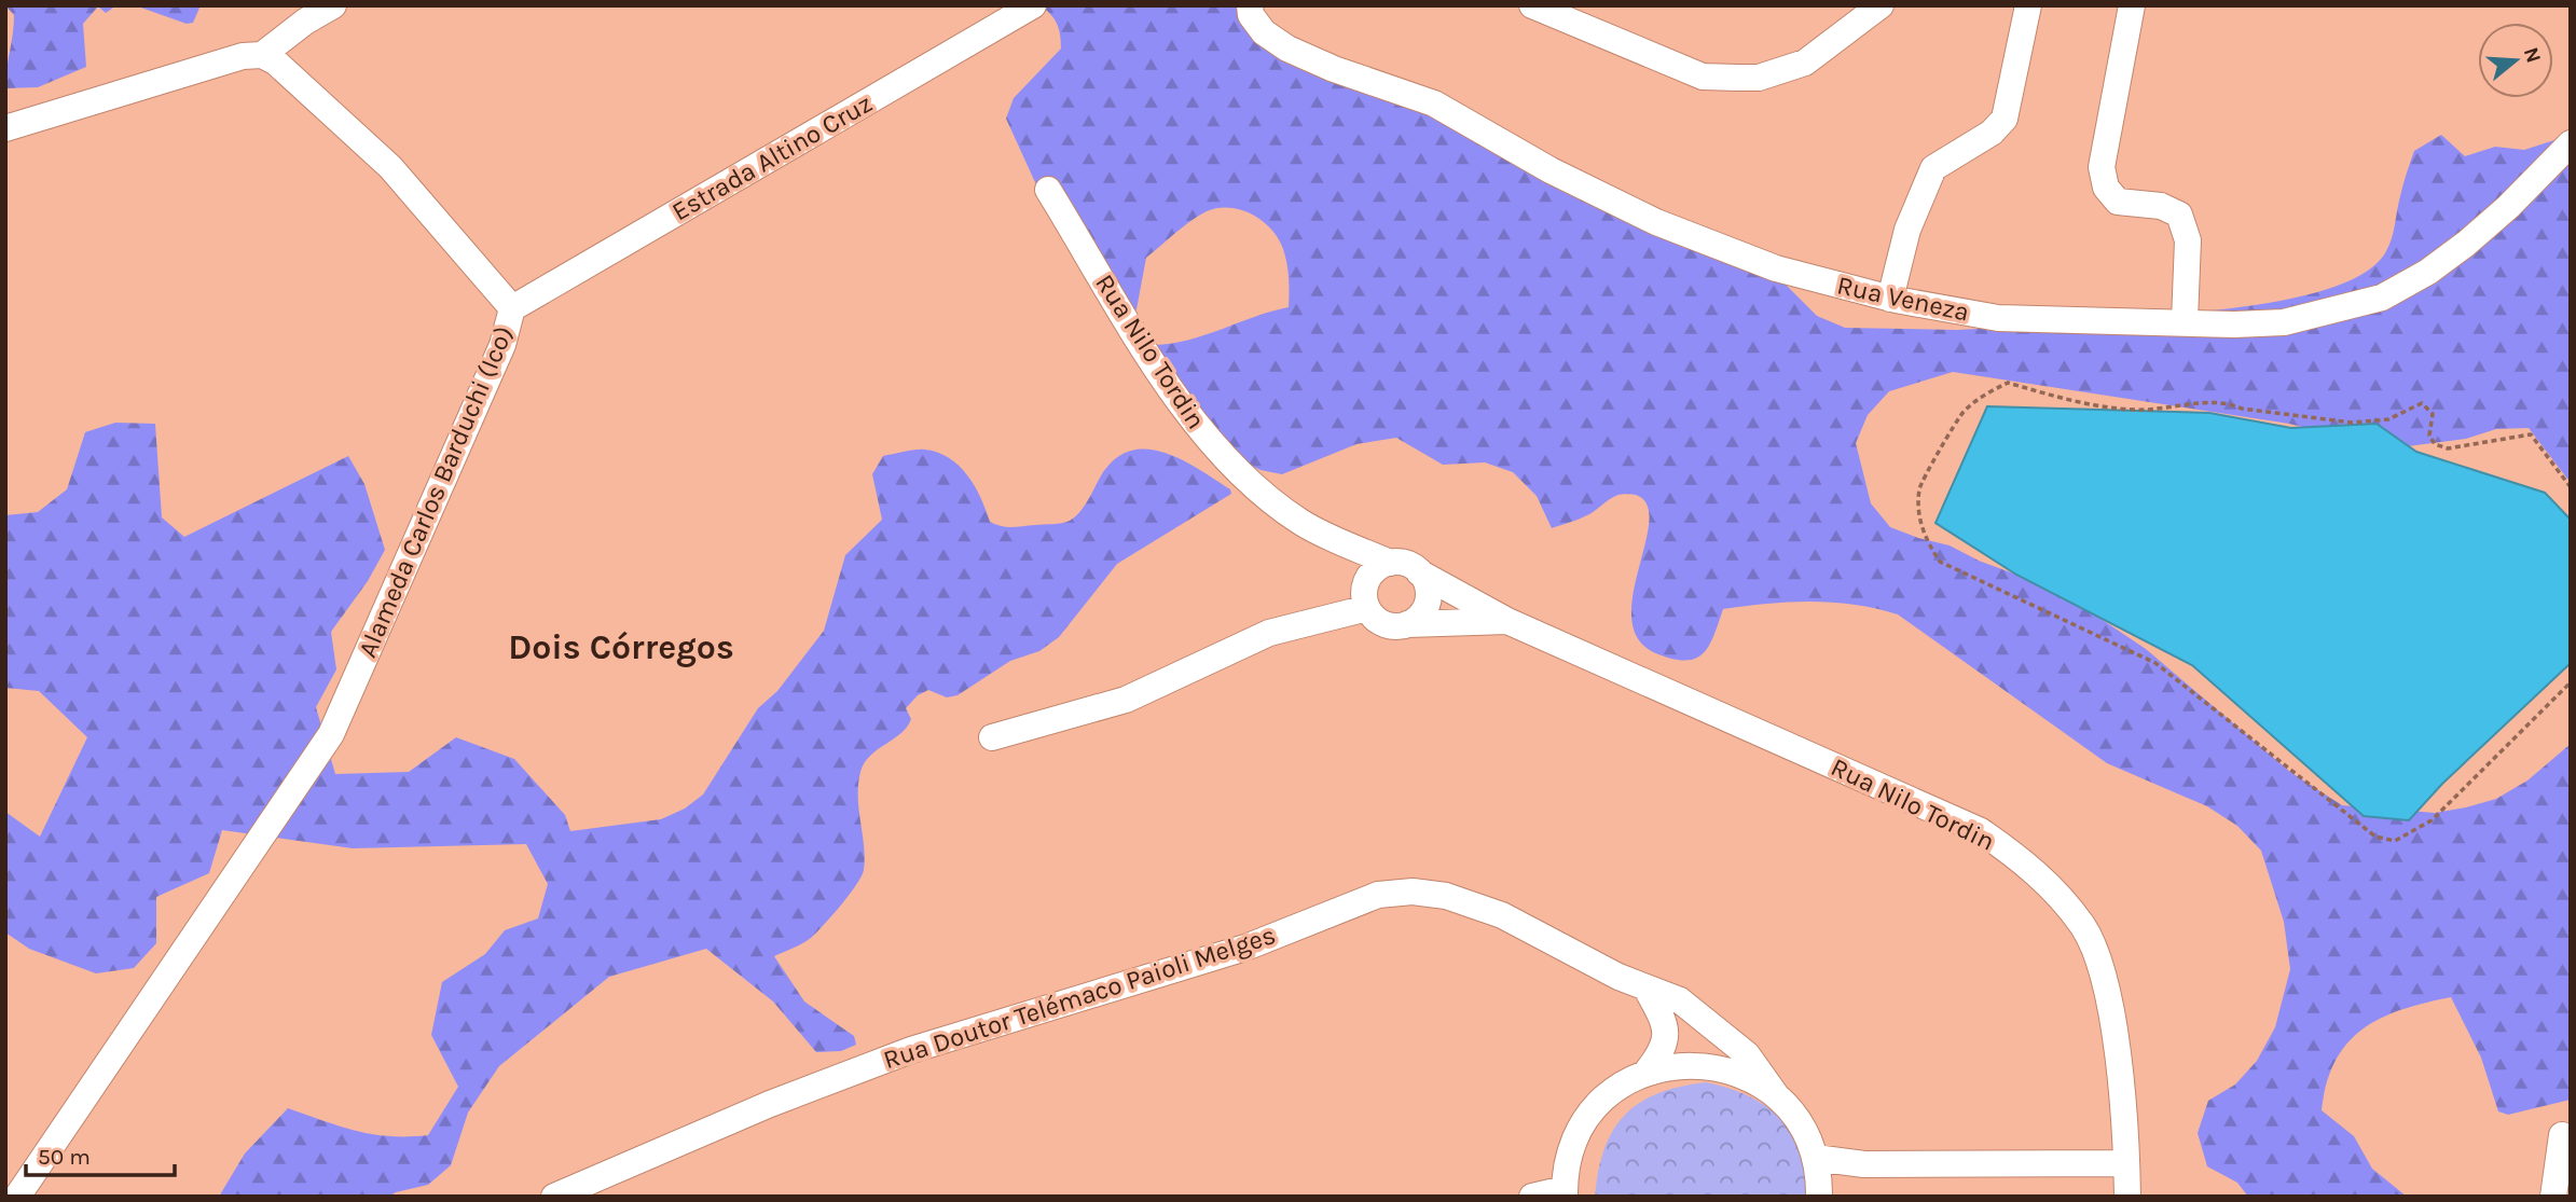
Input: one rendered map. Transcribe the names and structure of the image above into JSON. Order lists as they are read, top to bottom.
{
  "streets": {
    "street": [
      "Estrada Altino Cruz",
      "Rua Veneza",
      "Rua Nilo Tordin",
      "Alameda Carlos Barduchi (Ico)",
      "Rua Doutor Telémaco Paioli Melges"
    ]
  },
  "crossings": [
    ["Estrada Altino Cruz", "Alameda Carlos Barduchi (Ico)"]
  ],
  "districts": ["Dois Córregos"],
  "scale_bar": "50 m",
  "north": "right"
}
